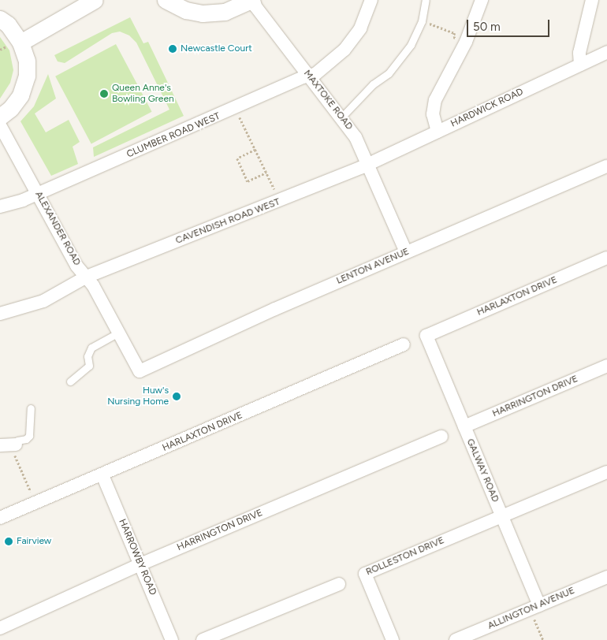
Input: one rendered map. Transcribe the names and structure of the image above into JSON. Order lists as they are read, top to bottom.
{
  "streets": {
    "street": [
      "MAXTOKE ROAD",
      "HARDWICK ROAD",
      "CLUMBER ROAD WEST",
      "CAVENDISH ROAD WEST",
      "ALEXANDER ROAD",
      "LENTON AVENUE",
      "HARLAXTON DRIVE",
      "HARRINGTON DRIVE",
      "GALWAY ROAD",
      "ROLLESTON DRIVE",
      "HARROWBY ROAD",
      "ALLINGTON AVENUE"
    ]
  },
  "crossings": [
    ["MAXTOKE ROAD", "HARDWICK ROAD"],
    ["MAXTOKE ROAD", "CLUMBER ROAD WEST"],
    ["MAXTOKE ROAD", "CAVENDISH ROAD WEST"],
    ["MAXTOKE ROAD", "LENTON AVENUE"],
    ["HARDWICK ROAD", "CAVENDISH ROAD WEST"],
    ["CLUMBER ROAD WEST", "ALEXANDER ROAD"],
    ["CAVENDISH ROAD WEST", "ALEXANDER ROAD"],
    ["ALEXANDER ROAD", "LENTON AVENUE"],
    ["HARLAXTON DRIVE", "GALWAY ROAD"],
    ["HARLAXTON DRIVE", "HARROWBY ROAD"],
    ["HARRINGTON DRIVE", "GALWAY ROAD"],
    ["HARRINGTON DRIVE", "HARROWBY ROAD"],
    ["GALWAY ROAD", "ROLLESTON DRIVE"],
    ["GALWAY ROAD", "ALLINGTON AVENUE"]
  ],
  "places": [
    "Newcastle Court",
    "Queen Anne's Bowling Green",
    "Huw's Nursing Home",
    "Fairview"
  ],
  "scale_bar": "50 m"
}
